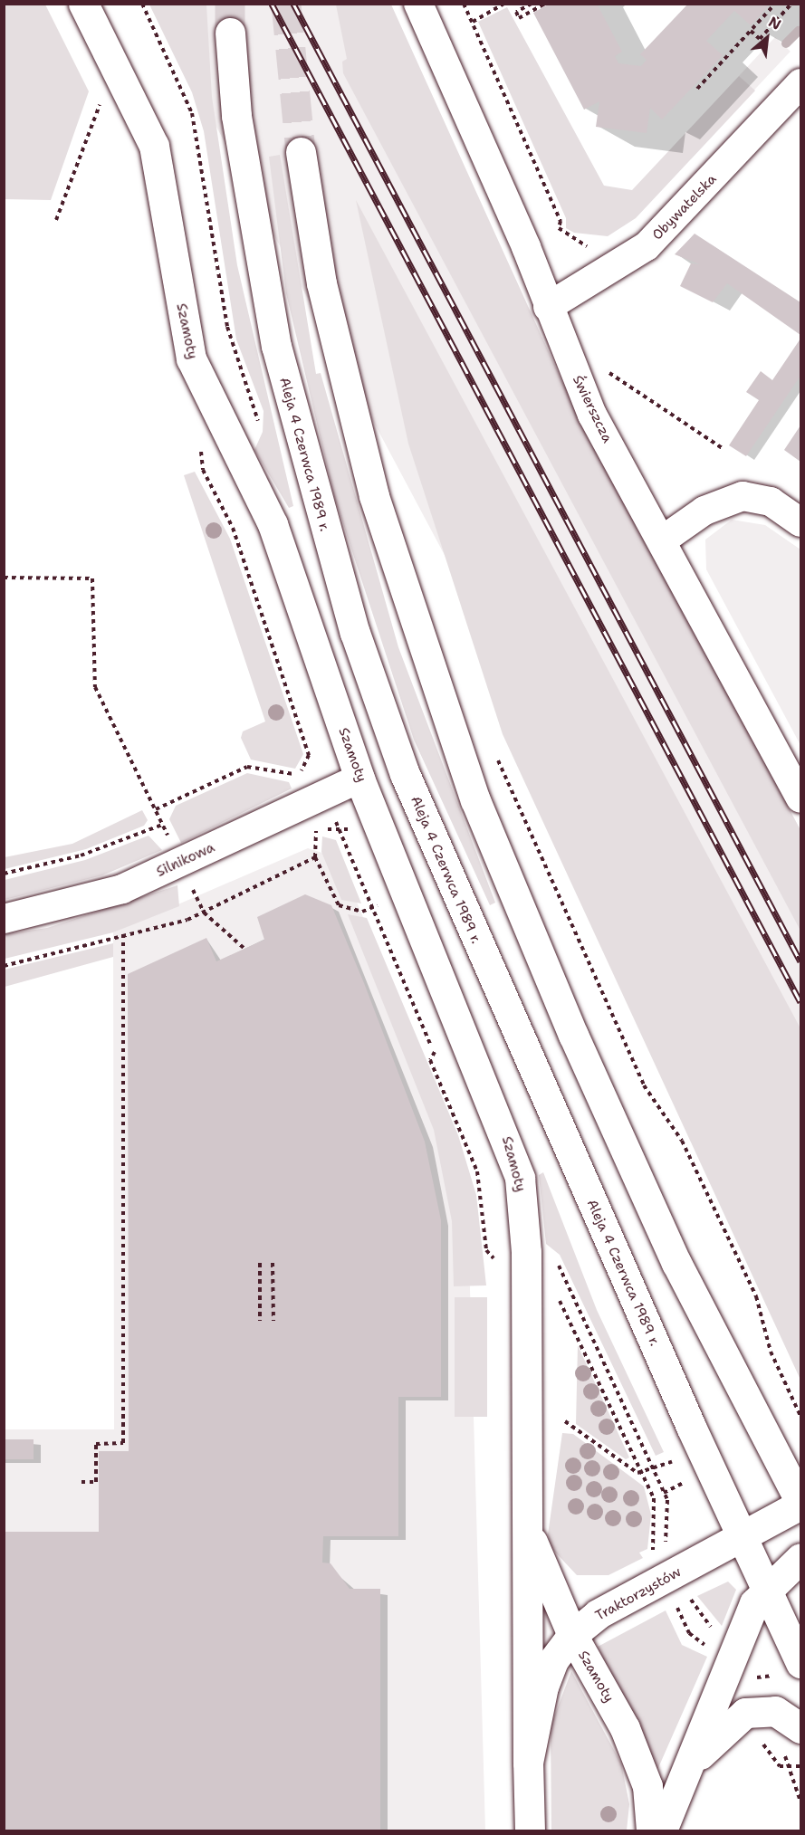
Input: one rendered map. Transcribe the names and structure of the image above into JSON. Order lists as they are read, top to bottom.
{
  "streets": {
    "street": [
      "Obywatelska",
      "Szamoty",
      "Świerszcza",
      "Aleja 4 Czerwca 1989 r.",
      "Silnikowa",
      "Traktorzystów"
    ]
  },
  "crossings": [
    ["Obywatelska", "Świerszcza"],
    ["Szamoty", "Silnikowa"],
    ["Szamoty", "Traktorzystów"],
    ["Aleja 4 Czerwca 1989 r.", "Traktorzystów"]
  ],
  "north": "top right"
}
